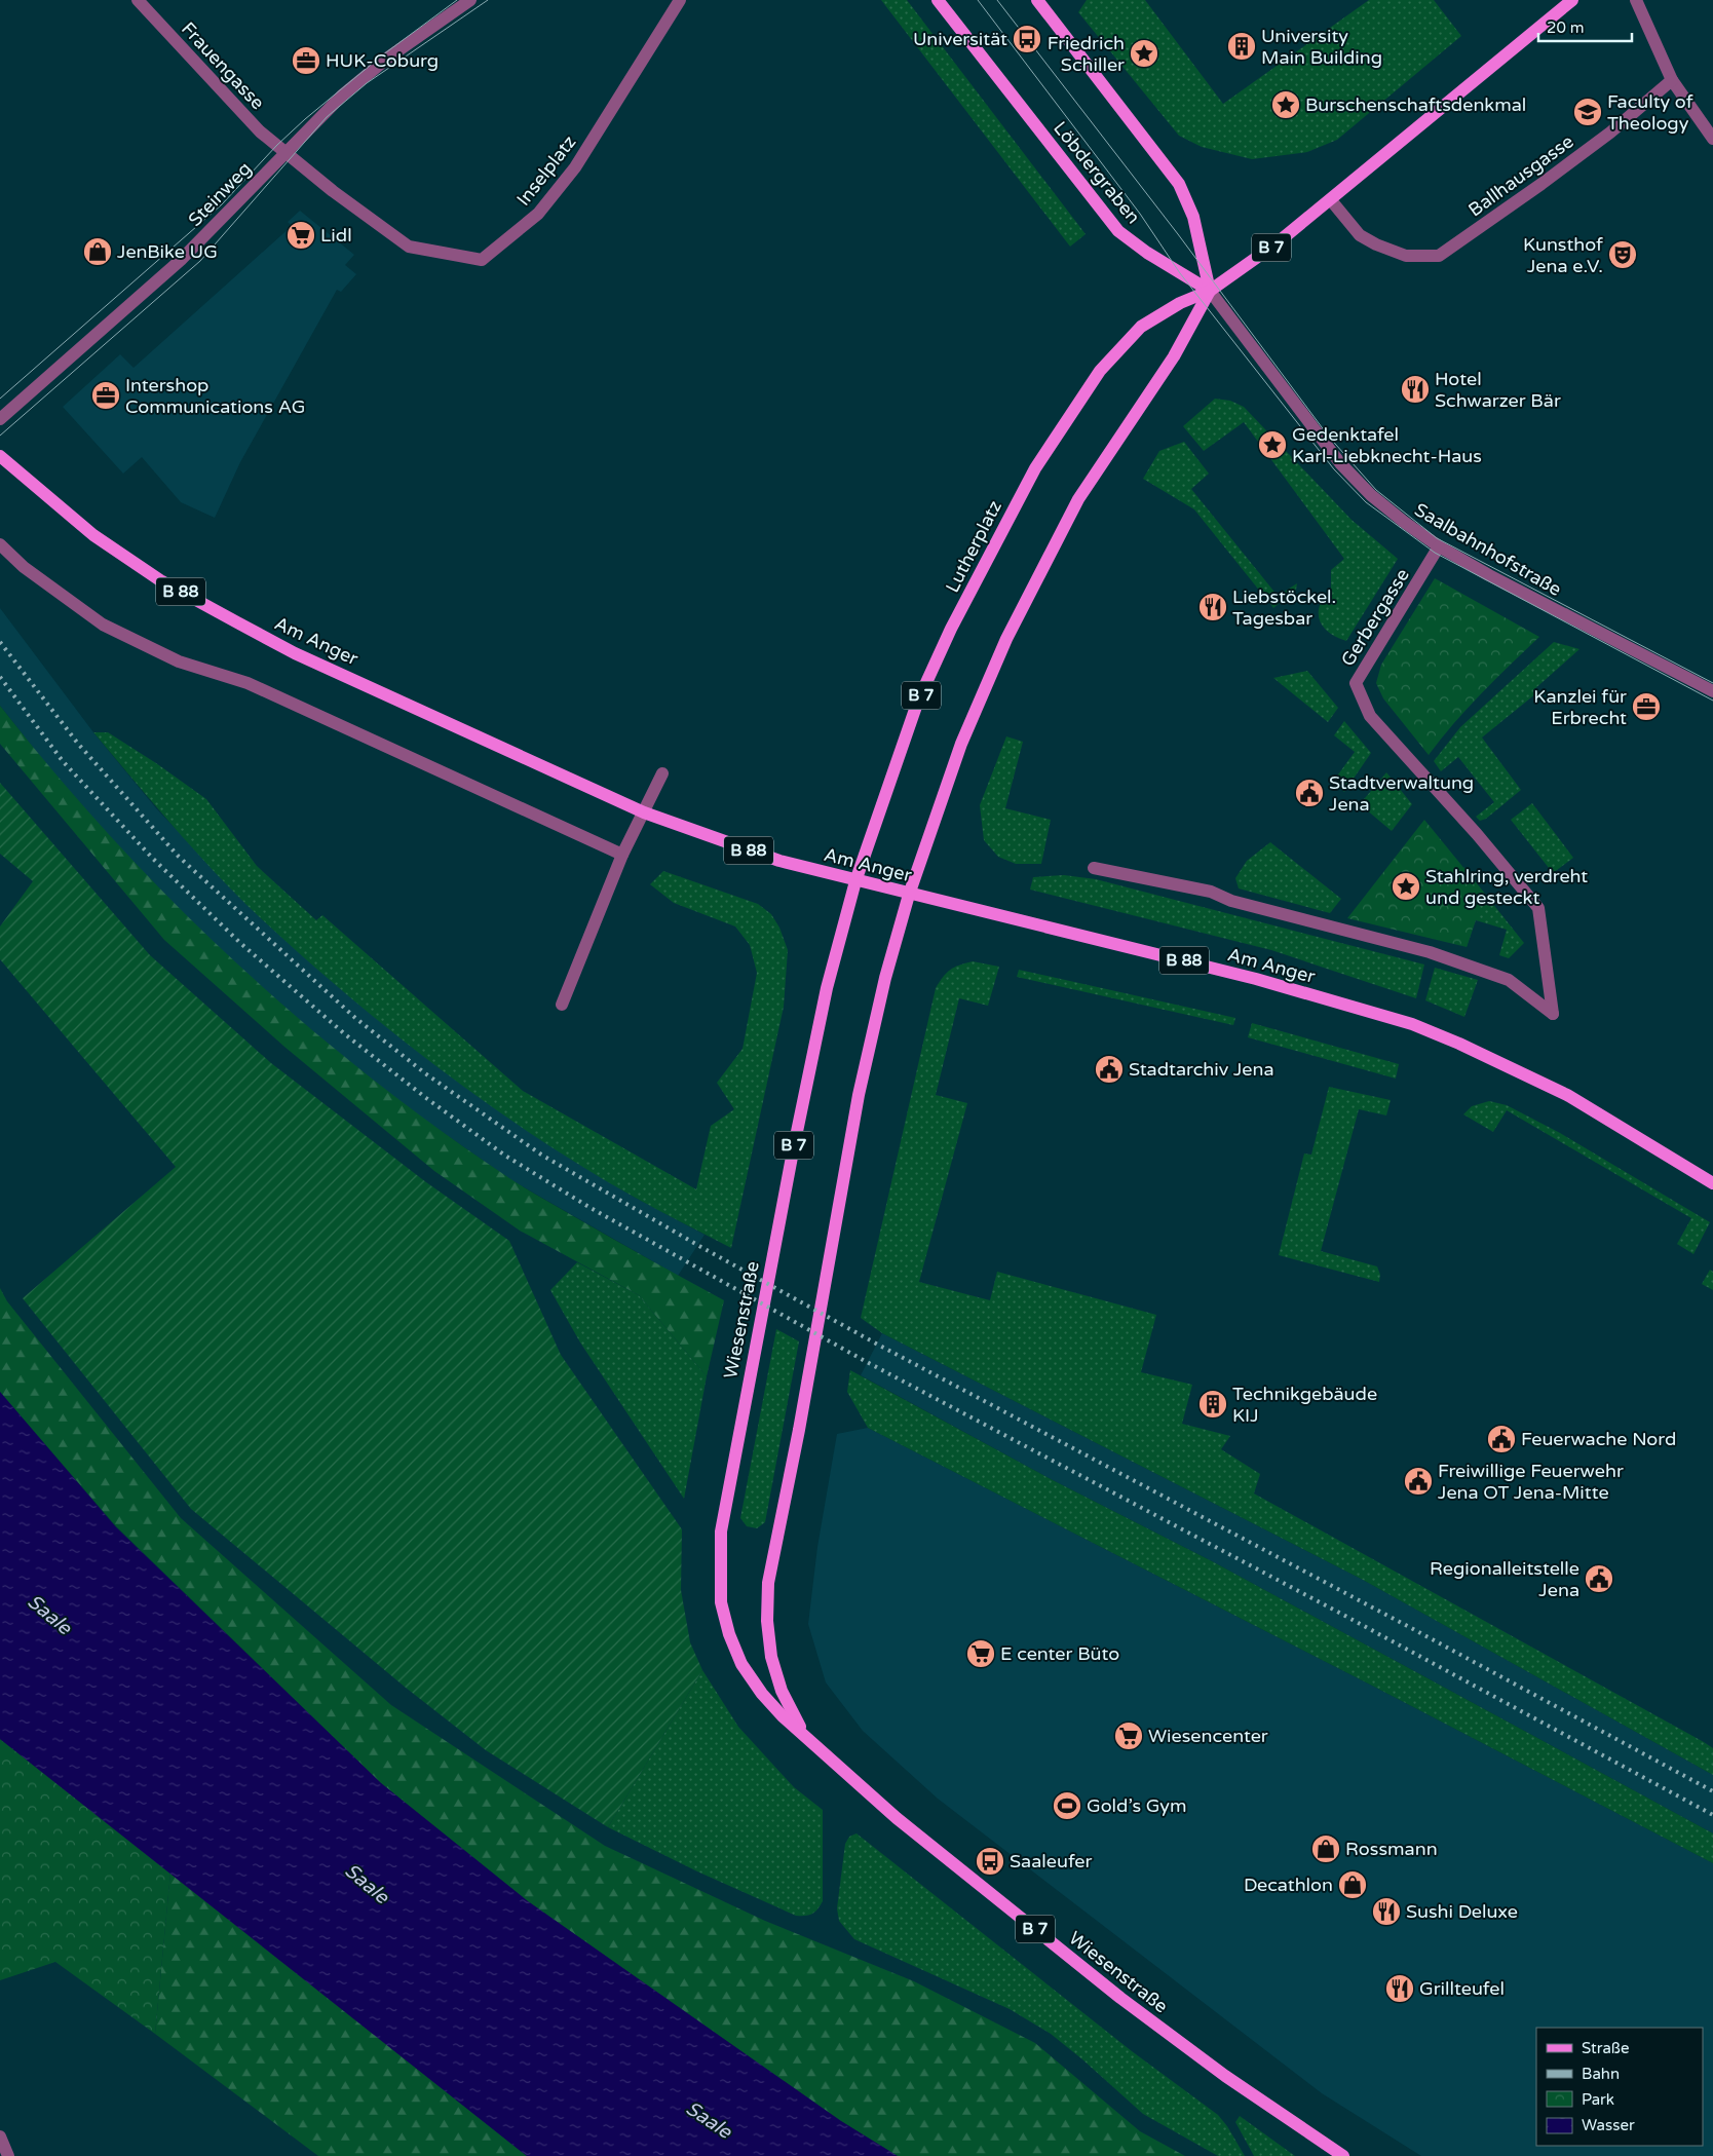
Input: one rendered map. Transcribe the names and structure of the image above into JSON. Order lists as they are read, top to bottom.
{
  "streets": {
    "main road": [
      "Löbdergraben",
      "B 7",
      "Lutherplatz",
      "B 88",
      "Am Anger",
      "Wiesenstraße"
    ],
    "street": [
      "Frauengasse",
      "Inselplatz",
      "Ballhausgasse",
      "Steinweg",
      "Saalbahnhofstraße",
      "Gerbergasse"
    ]
  },
  "crossings": [
    ["Frauengasse", "Inselplatz"],
    ["Frauengasse", "Steinweg"],
    ["Inselplatz", "Steinweg"],
    ["Löbdergraben", "Lutherplatz"],
    ["Löbdergraben", "Saalbahnhofstraße"],
    ["Ballhausgasse", "B 7"],
    ["Ballhausgasse", "Lutherplatz"],
    ["B 7", "Lutherplatz"],
    ["Lutherplatz", "Saalbahnhofstraße"],
    ["Lutherplatz", "Am Anger"],
    ["Lutherplatz", "Wiesenstraße"],
    ["Saalbahnhofstraße", "Gerbergasse"],
    ["Am Anger", "Wiesenstraße"]
  ],
  "water": ["Saale"],
  "places": {
    "bus stop": ["Universität", "Saaleufer"],
    "building": ["University Main Building", "Technikgebäude KIJ"],
    "place": [
      "Friedrich Schiller",
      "Burschenschaftsdenkmal",
      "Gedenktafel Karl-Liebknecht-Haus",
      "Stahlring, verdreht und gesteckt"
    ],
    "office": ["HUK-Coburg", "Intershop Communications AG", "Kanzlei für Erbrecht"],
    "school or university": ["Faculty of Theology"],
    "supermarket": ["Lidl", "E center Büto", "Wiesencenter"],
    "shop": ["JenBike UG", "Rossmann", "Decathlon"],
    "theatre": ["Kunsthof Jena e.V."],
    "restaurant": [
      "Hotel Schwarzer Bär",
      "Liebstöckel. Tagesbar",
      "Sushi Deluxe",
      "Grillteufel"
    ],
    "public building": [
      "Stadtverwaltung Jena",
      "Stadtarchiv Jena",
      "Feuerwache Nord",
      "Freiwillige Feuerwehr Jena OT Jena-Mitte",
      "Regionalleitstelle Jena"
    ],
    "sports": ["Gold’s Gym"]
  },
  "legend": [
    "Straße",
    "Bahn",
    "Park",
    "Wasser"
  ],
  "scale_bar": "20 m"
}
